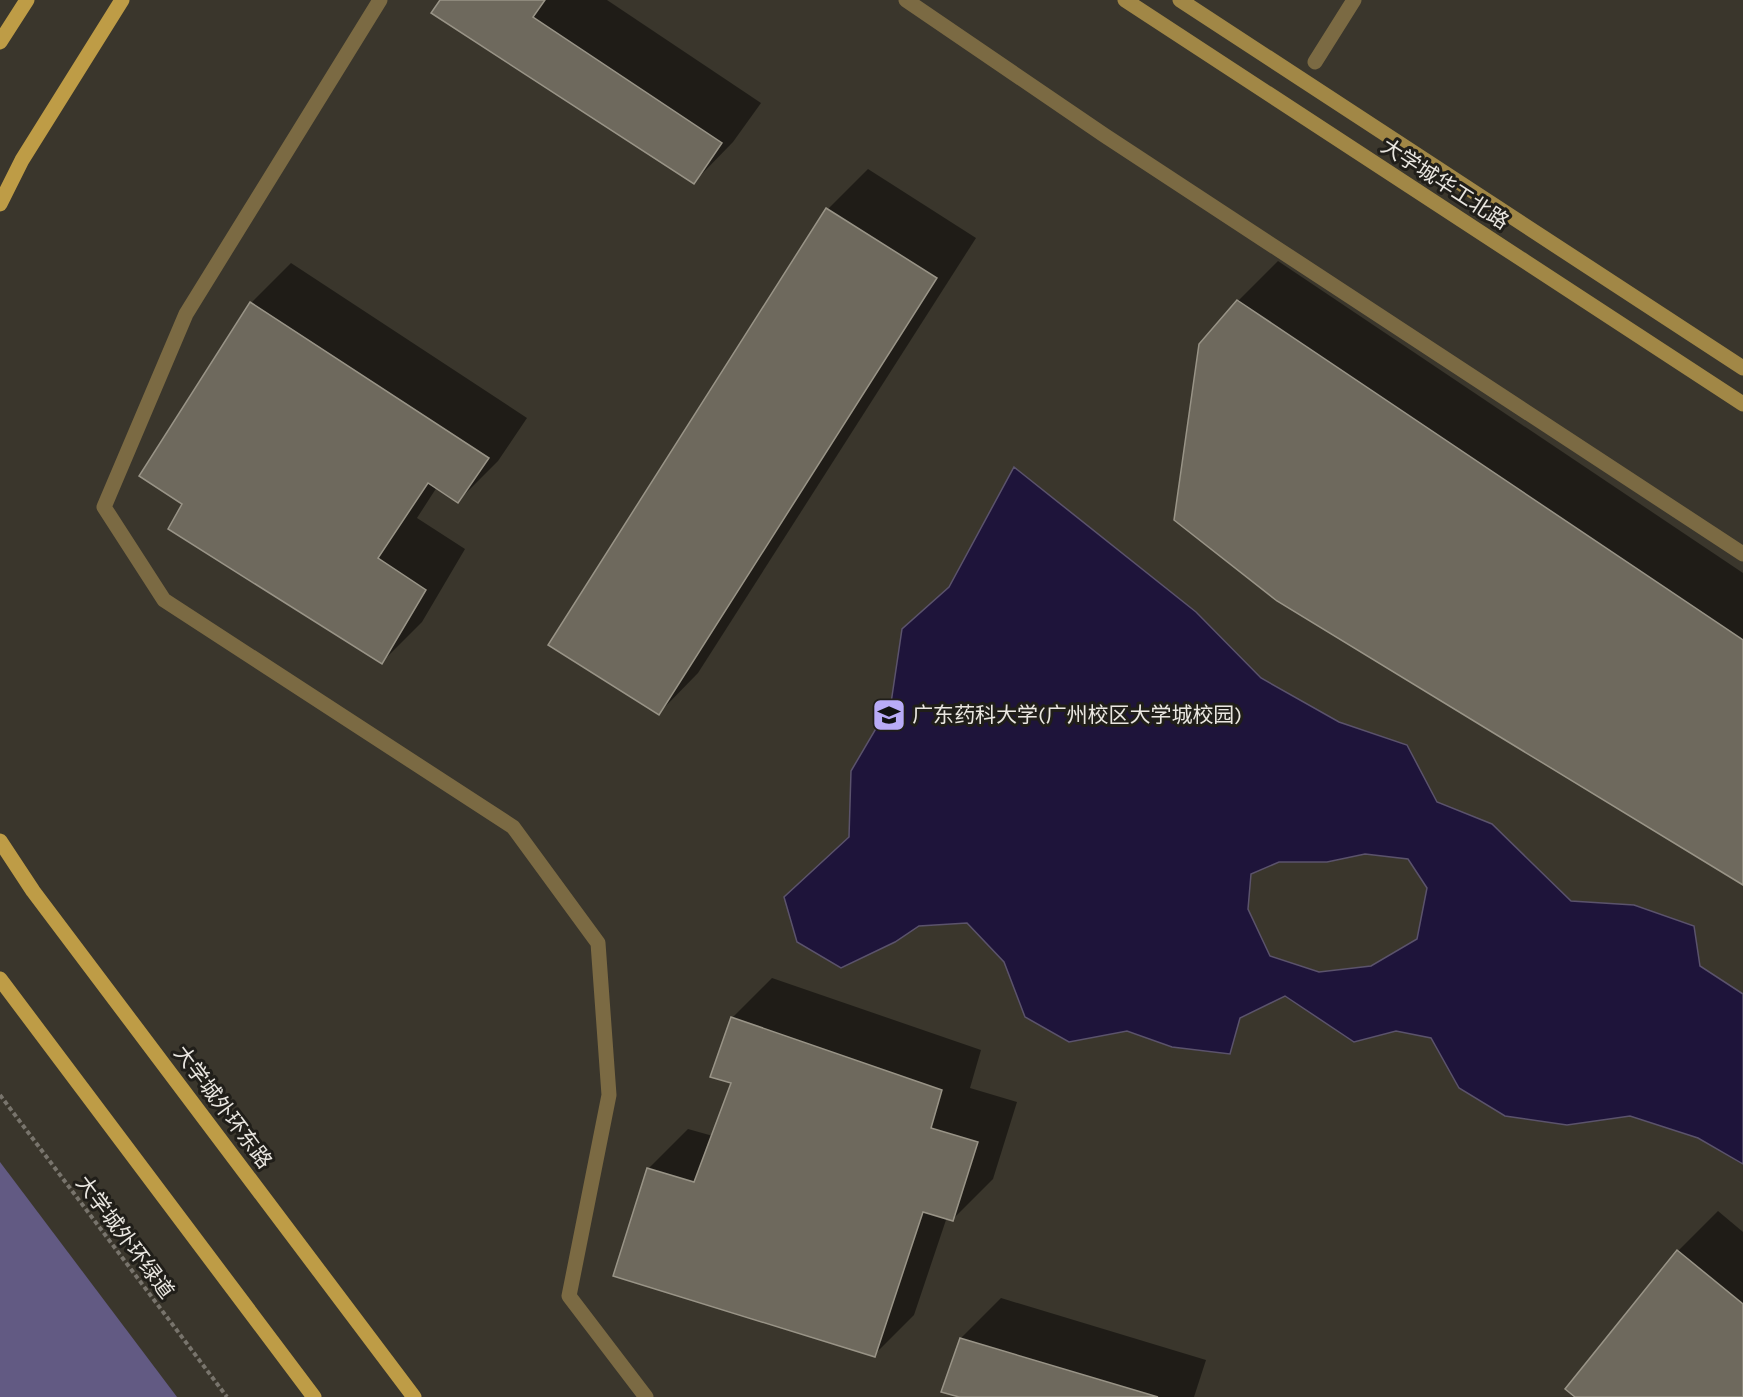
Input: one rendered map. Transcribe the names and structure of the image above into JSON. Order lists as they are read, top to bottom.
{
  "streets": {
    "main road": ["大学城华工北路", "大学城外环东路"],
    "path": ["大学城外环绿道"]
  },
  "places": {
    "school or university": ["广东药科大学(广州校区大学城校园)"]
  }
}
